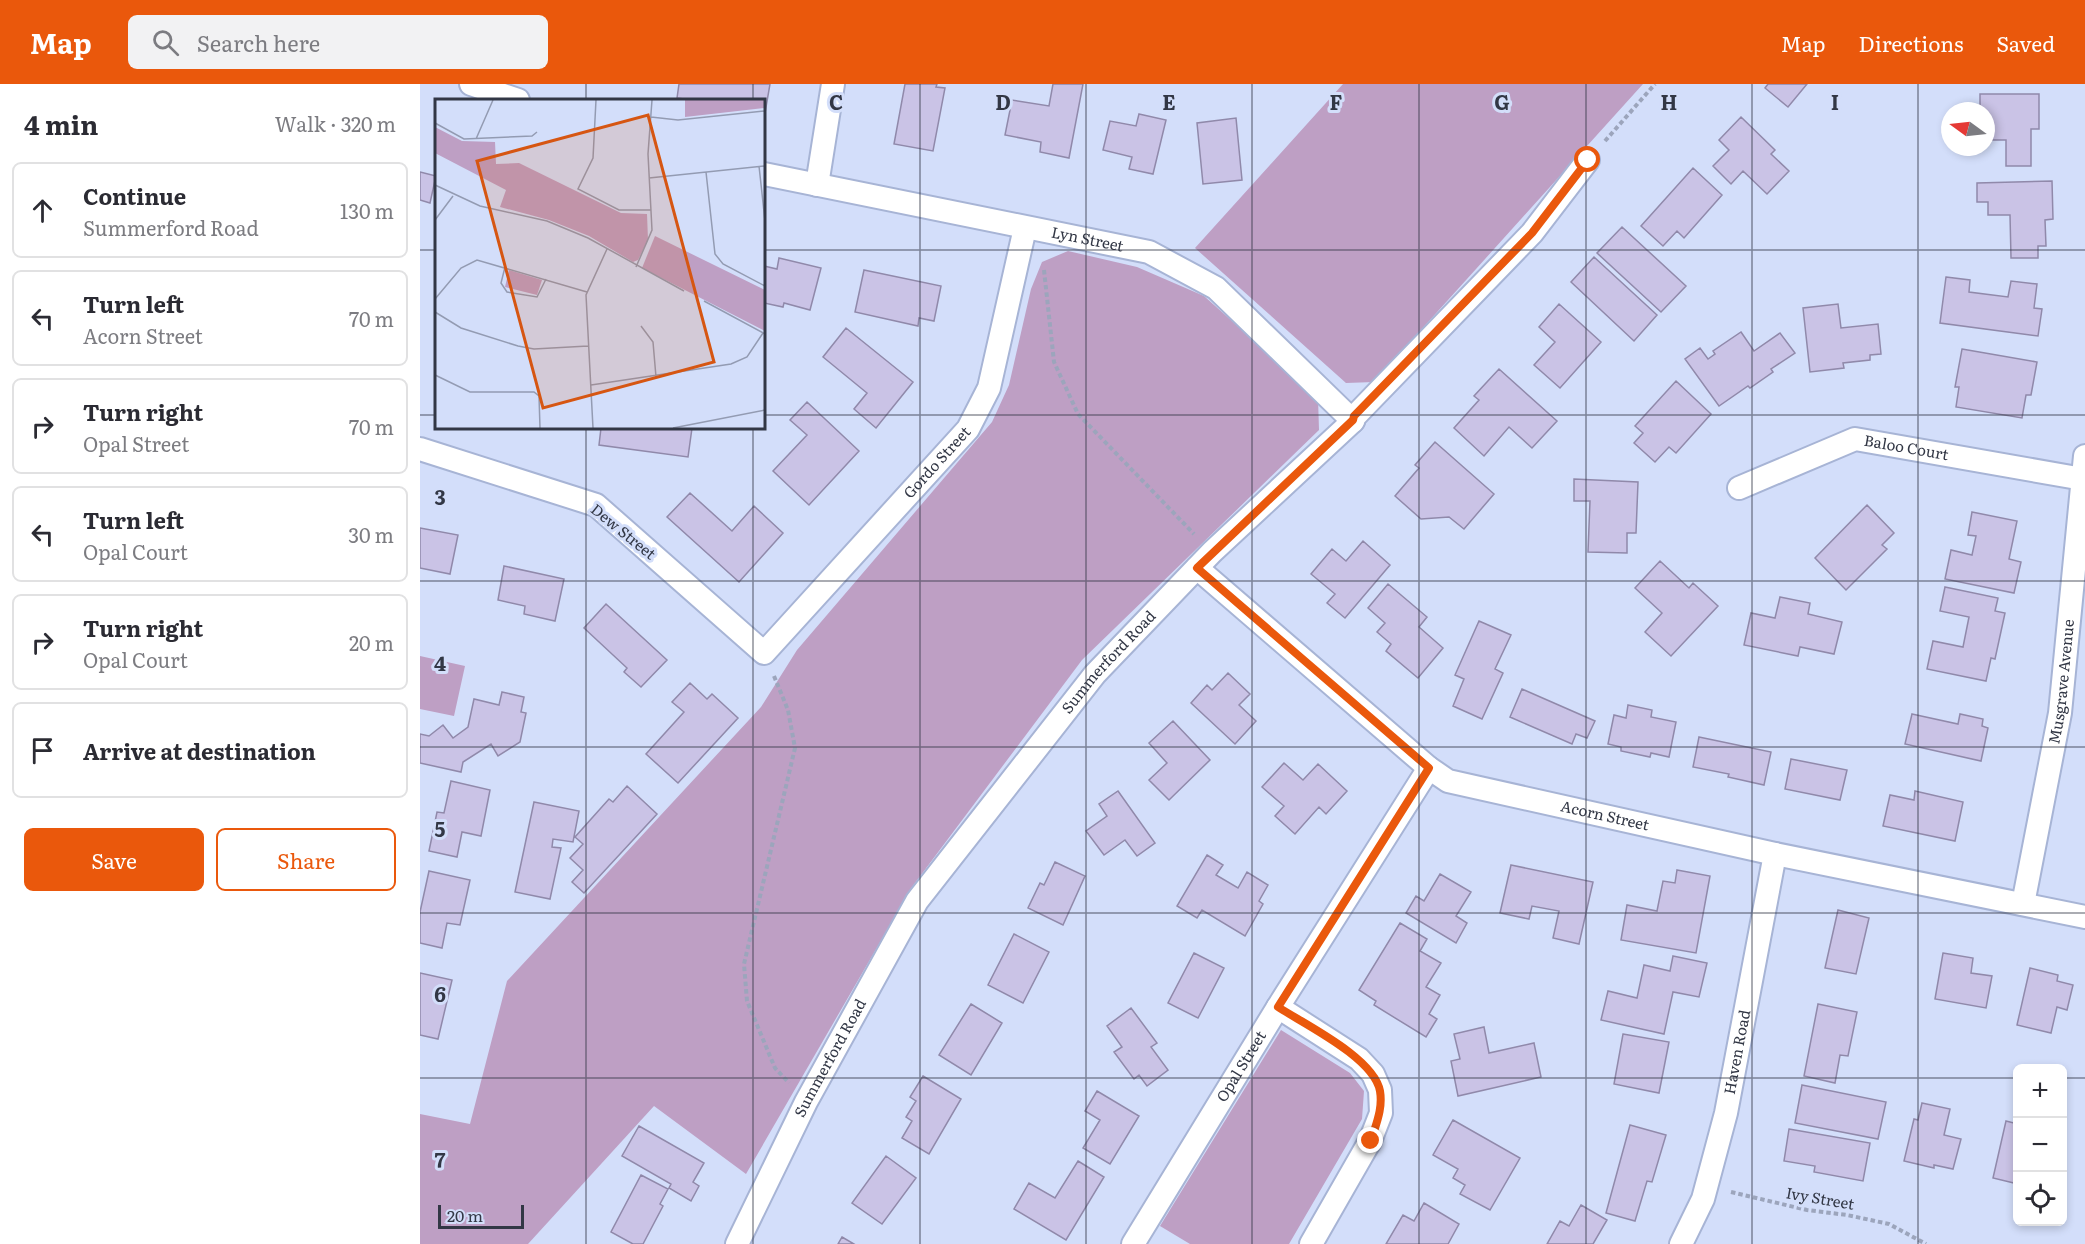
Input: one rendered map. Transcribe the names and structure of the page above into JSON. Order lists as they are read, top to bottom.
{
  "streets": {
    "street": [
      "Lyn Street",
      "Baloo Court",
      "Gordo Street",
      "Dew Street",
      "Summerford Road",
      "Musgrave Avenue",
      "Acorn Street",
      "Haven Road",
      "Opal Street"
    ],
    "path": ["Ivy Street"]
  },
  "crossings": [
    ["Lyn Street", "Gordo Street"],
    ["Lyn Street", "Summerford Road"],
    ["Baloo Court", "Musgrave Avenue"],
    ["Gordo Street", "Dew Street"],
    ["Summerford Road", "Acorn Street"],
    ["Musgrave Avenue", "Acorn Street"],
    ["Acorn Street", "Haven Road"],
    ["Acorn Street", "Opal Street"],
    ["Haven Road", "Ivy Street"]
  ],
  "scale_bar": "20 m",
  "north": "left",
  "page": {
    "header": "Map",
    "search": "Search here",
    "nav": ["Map", "Directions", "Saved"],
    "heading": ["4 min", "Walk · 320 m"],
    "list": [
      ["Continue", "Summerford Road", "130 m"],
      ["Turn left", "Acorn Street", "70 m"],
      ["Turn right", "Opal Street", "70 m"],
      ["Turn left", "Opal Court", "30 m"],
      ["Turn right", "Opal Court", "20 m"],
      "Arrive at destination"
    ],
    "buttons": ["Save", "Share"],
    "map_buttons": ["+", "−"],
    "scale": "20 m"
  },
  "grid": {
    "columns": [
      "C",
      "D",
      "E",
      "F",
      "G",
      "H",
      "I"
    ],
    "rows": [
      "3",
      "4",
      "5",
      "6",
      "7"
    ]
  }
}
